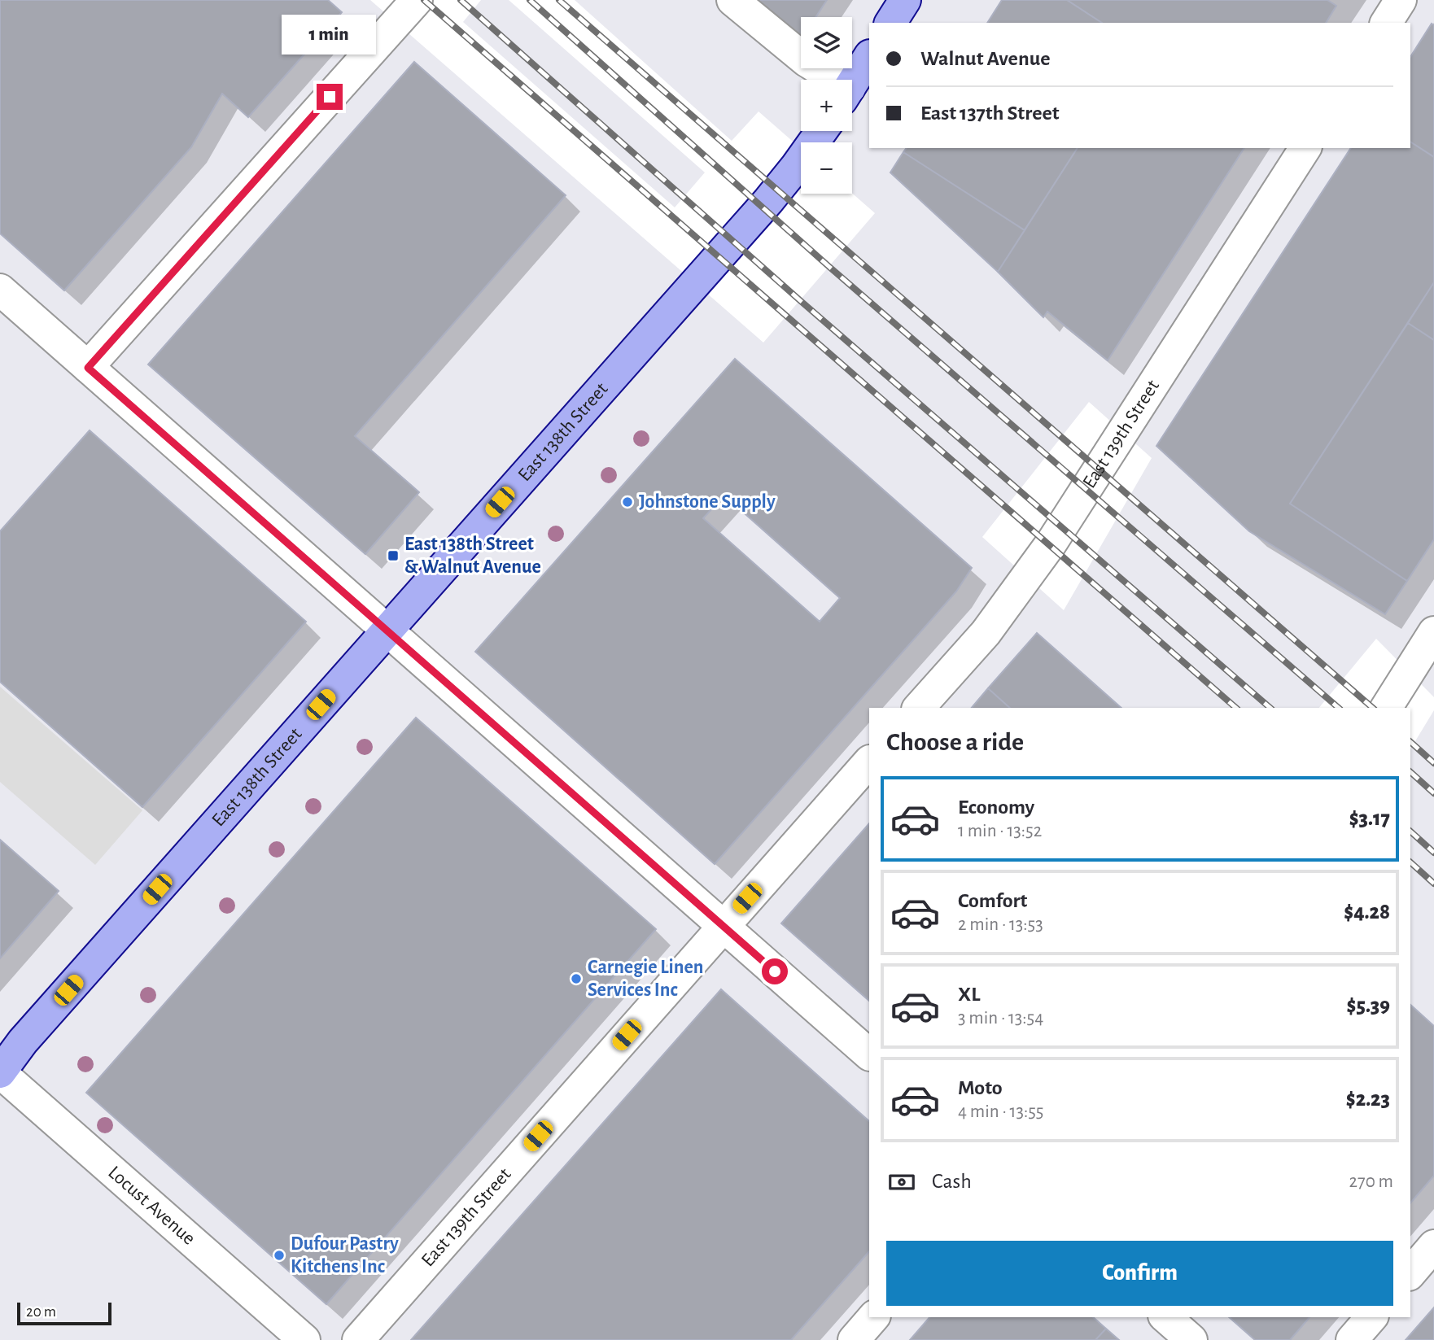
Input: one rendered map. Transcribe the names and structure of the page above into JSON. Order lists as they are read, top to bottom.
{
  "streets": {
    "main road": ["East 138th Street"],
    "street": ["East 139th Street", "Locust Avenue"]
  },
  "crossings": [
    ["East 138th Street", "Locust Avenue"]
  ],
  "places": {
    "other": ["Johnstone Supply", "Carnegie Linen Services Inc", "Dufour Pastry Kitchens Inc"],
    "transit": ["East 138th Street & Walnut Avenue"]
  },
  "scale_bar": "20 m",
  "page": {
    "bubble": "1 min",
    "map_buttons": ["+", "−"],
    "banner": ["Walnut Avenue", "East 137th Street"],
    "heading": "Choose a ride",
    "list": [
      {
        "name": "Economy",
        "note": "1 min · 13:52",
        "value": "$3.17"
      },
      {
        "name": "Comfort",
        "note": "2 min · 13:53",
        "value": "$4.28"
      },
      {
        "name": "XL",
        "note": "3 min · 13:54",
        "value": "$5.39"
      },
      {
        "name": "Moto",
        "note": "4 min · 13:55",
        "value": "$2.23"
      }
    ],
    "pay": ["Cash", "270 m"],
    "buttons": "Confirm",
    "scale": "20 m"
  }
}
